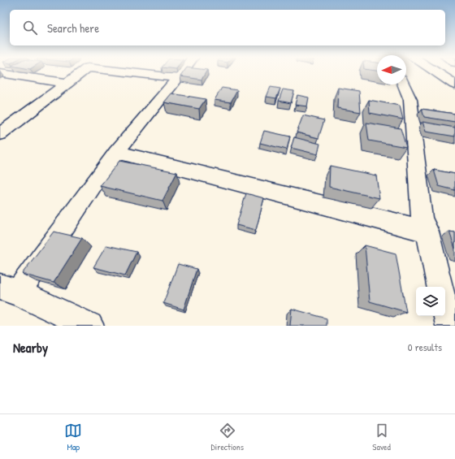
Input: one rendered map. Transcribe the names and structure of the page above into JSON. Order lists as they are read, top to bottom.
{
  "north": "left",
  "page": {
    "search": "Search here",
    "heading": ["Nearby", "0 results"],
    "nav": ["Map", "Directions", "Saved"]
  }
}
